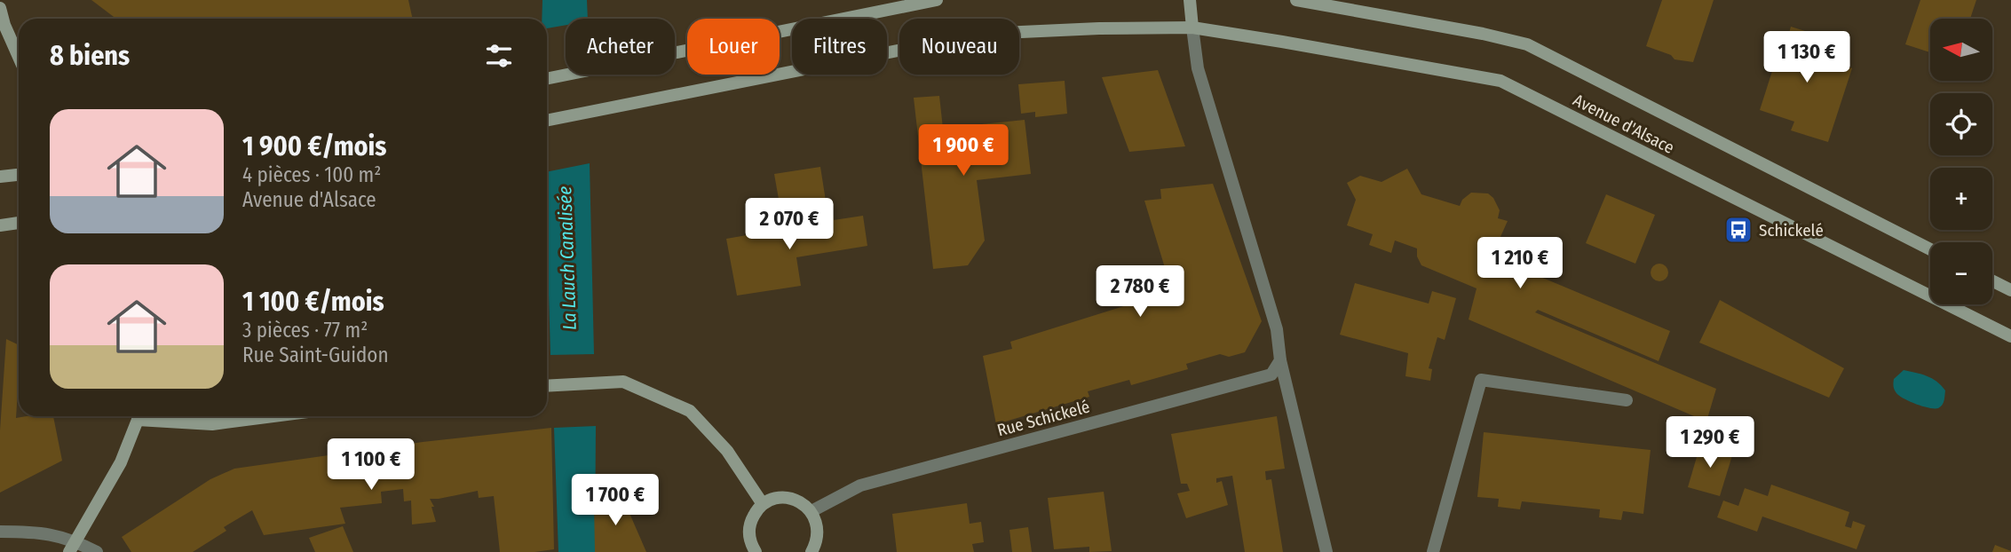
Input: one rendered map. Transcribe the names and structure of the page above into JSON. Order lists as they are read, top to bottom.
{
  "streets": {
    "main road": ["Avenue d'Alsace"],
    "street": ["Rue Schickelé"]
  },
  "water": ["La Lauch Canalisée"],
  "places": {
    "bus stop": ["Schickelé"]
  },
  "north": "left",
  "page": {
    "map_buttons": ["+", "−"],
    "chip": [
      "Acheter",
      "Louer",
      "Filtres",
      "Nouveau"
    ],
    "heading": "8 biens",
    "price": [
      "1 130 €",
      "1 900 €",
      "2 070 €",
      "1 210 €",
      "2 780 €",
      "1 290 €",
      "1 100 €",
      "1 700 €"
    ],
    "list": [
      {
        "name": "1 900 €/mois",
        "note": "4 pièces · 100 m² · Avenue d'Alsace"
      },
      {
        "name": "1 100 €/mois",
        "note": "3 pièces · 77 m² · Rue Saint-Guidon"
      }
    ]
  }
}
